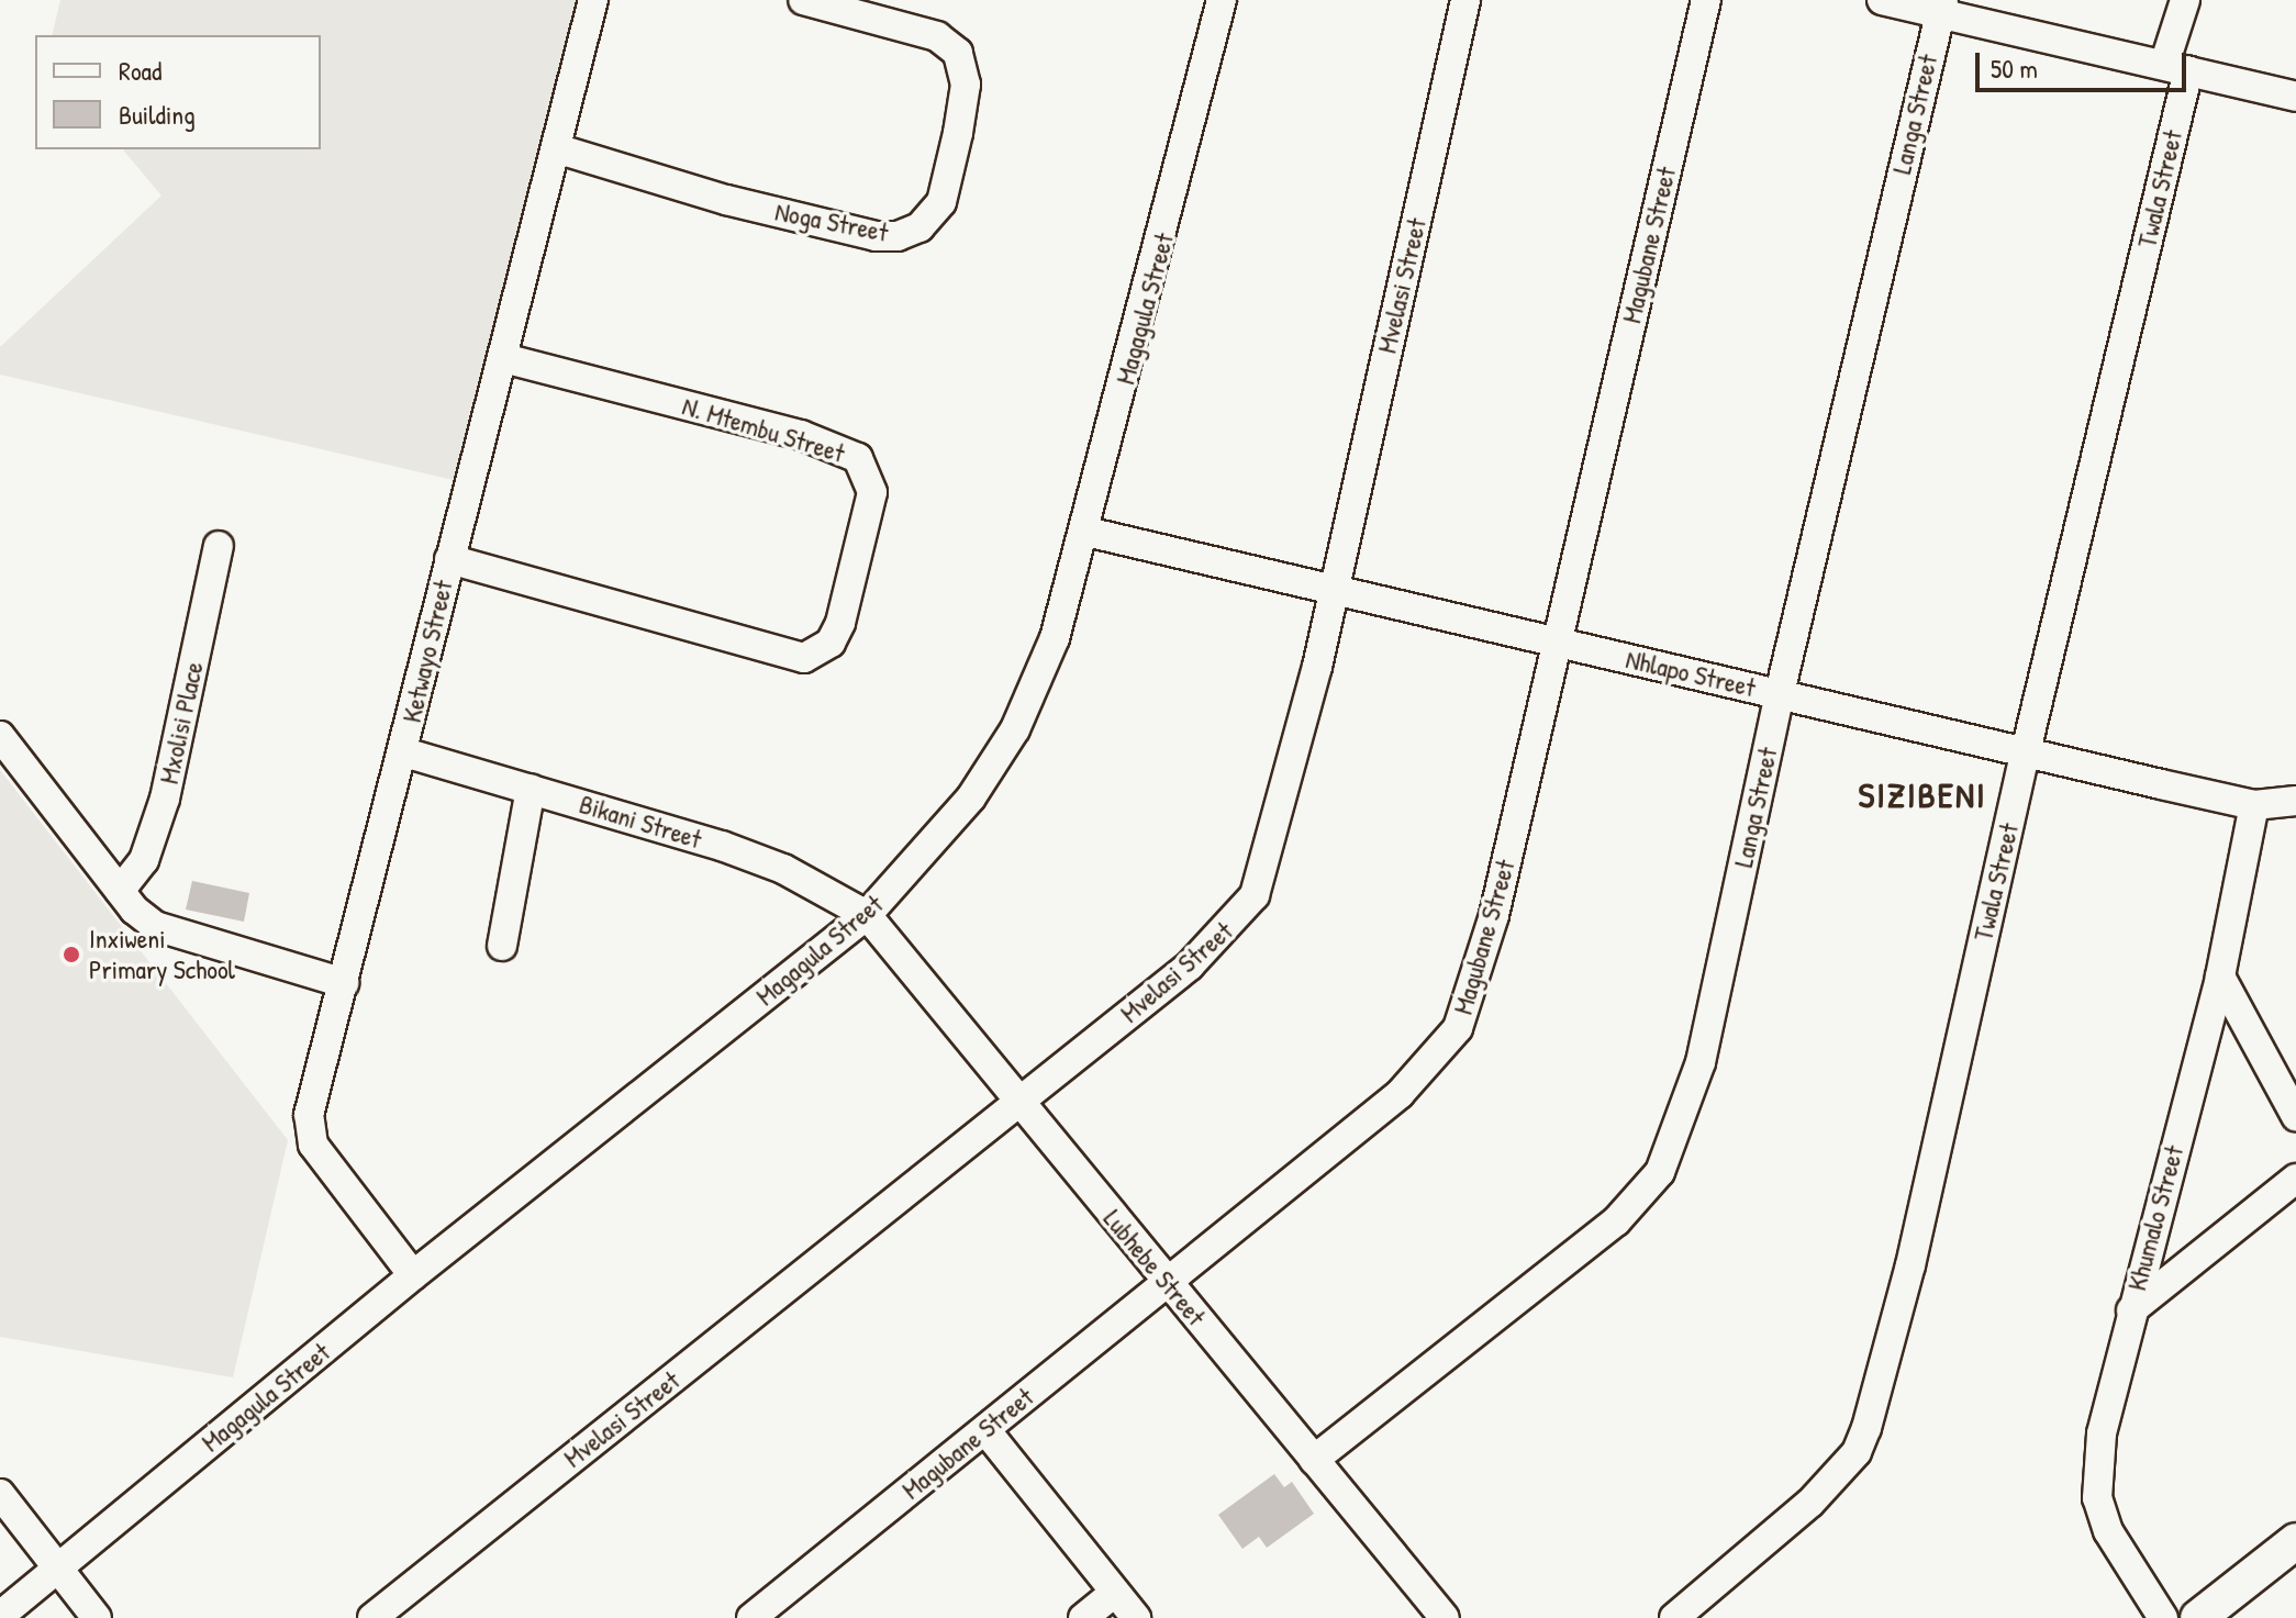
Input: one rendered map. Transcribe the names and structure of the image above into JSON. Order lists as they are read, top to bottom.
{
  "streets": {
    "street": [
      "Langa Street",
      "Twala Street",
      "Noga Street",
      "Magubane Street",
      "Mvelasi Street",
      "Magagula Street",
      "N. Mtembu Street",
      "Ketwayo Street",
      "Nhlapo Street",
      "Mxolisi Place",
      "Bikani Street",
      "Khumalo Street",
      "Lubhebe Street"
    ]
  },
  "crossings": [
    ["Langa Street", "Nhlapo Street"],
    ["Langa Street", "Lubhebe Street"],
    ["Twala Street", "Nhlapo Street"],
    ["Noga Street", "Ketwayo Street"],
    ["Magubane Street", "Nhlapo Street"],
    ["Magubane Street", "Lubhebe Street"],
    ["Mvelasi Street", "Nhlapo Street"],
    ["Mvelasi Street", "Lubhebe Street"],
    ["Magagula Street", "Ketwayo Street"],
    ["Magagula Street", "Nhlapo Street"],
    ["Magagula Street", "Bikani Street"],
    ["Magagula Street", "Lubhebe Street"],
    ["N. Mtembu Street", "Ketwayo Street"],
    ["Ketwayo Street", "Bikani Street"],
    ["Nhlapo Street", "Khumalo Street"],
    ["Bikani Street", "Lubhebe Street"]
  ],
  "districts": ["SIZIBENI"],
  "places": ["Inxiweni Primary School"],
  "legend": ["Road", "Building"],
  "scale_bar": "50 m"
}
